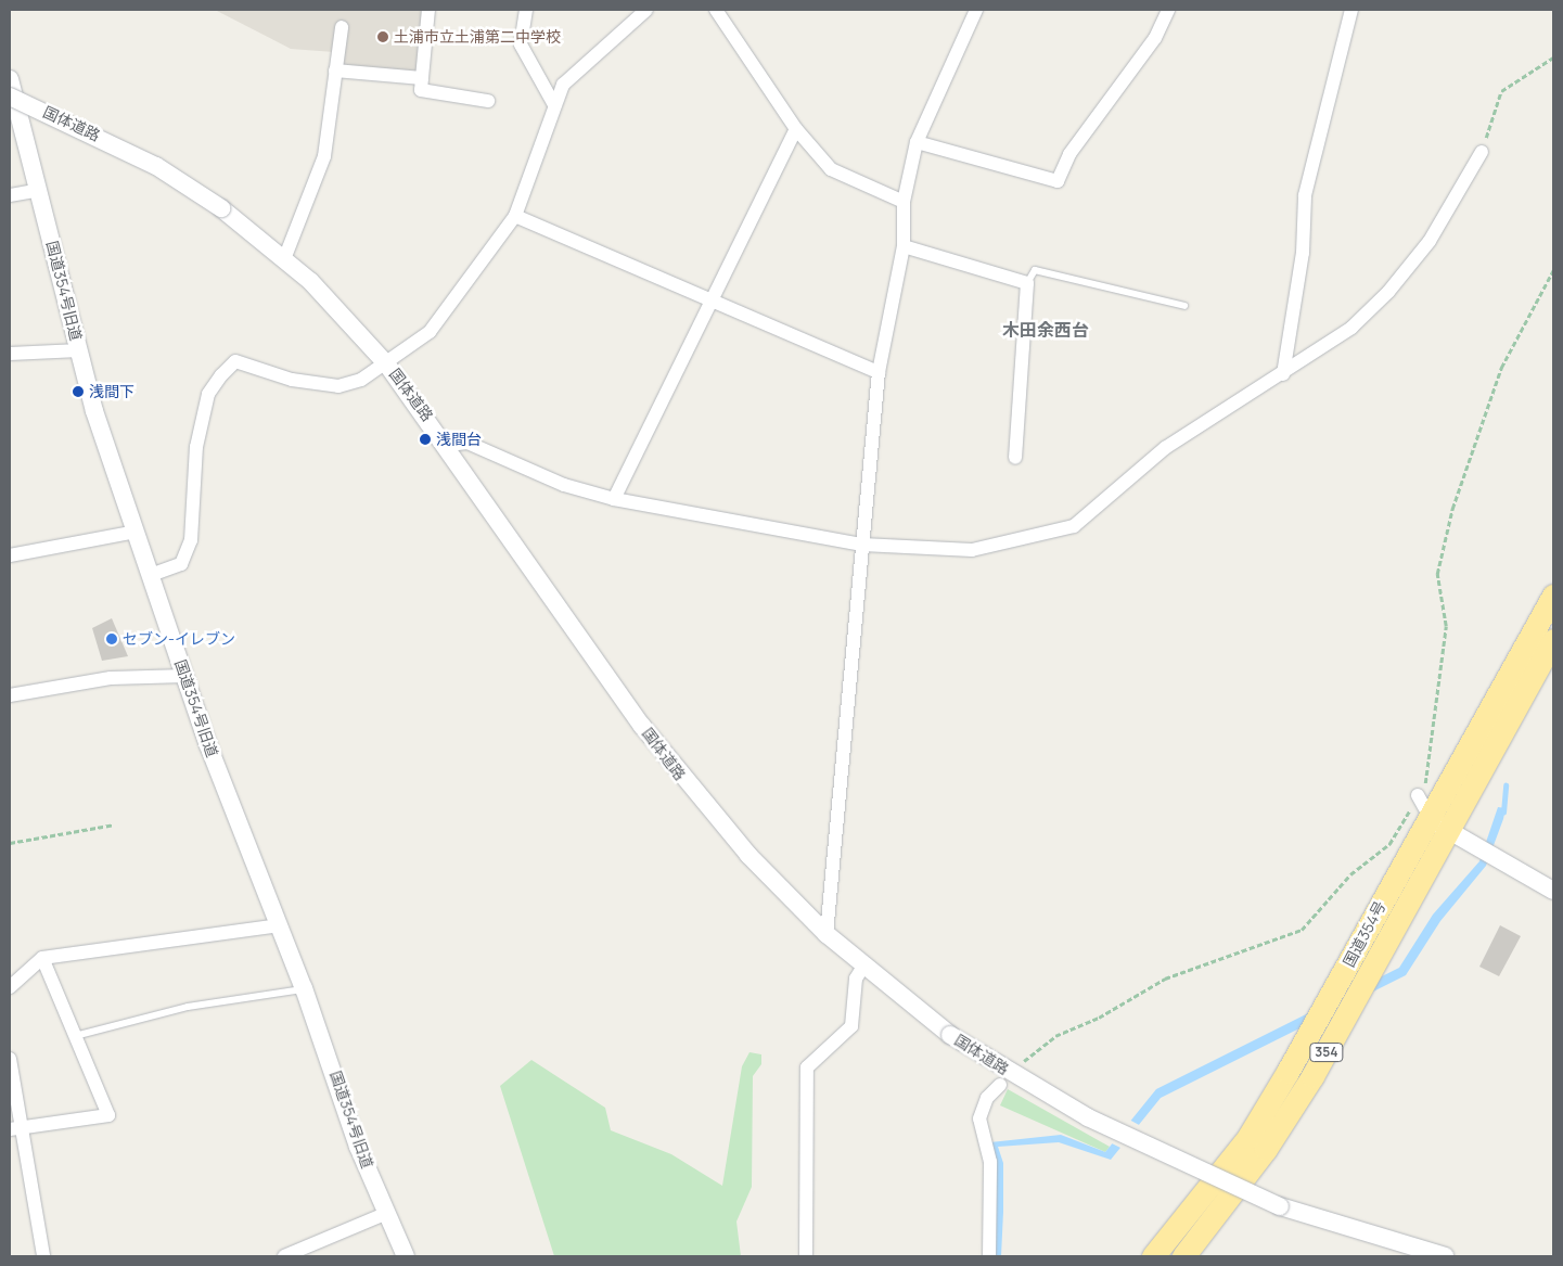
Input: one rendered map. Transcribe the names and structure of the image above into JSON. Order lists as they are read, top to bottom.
{
  "streets": {
    "highway": ["国道354号", "354"],
    "street": ["国体道路", "国道354号旧道"]
  },
  "districts": ["木田余西台"],
  "places": [
    "土浦市立土浦第二中学校",
    "浅間下",
    "浅間台",
    "セブン-イレブン"
  ]
}
